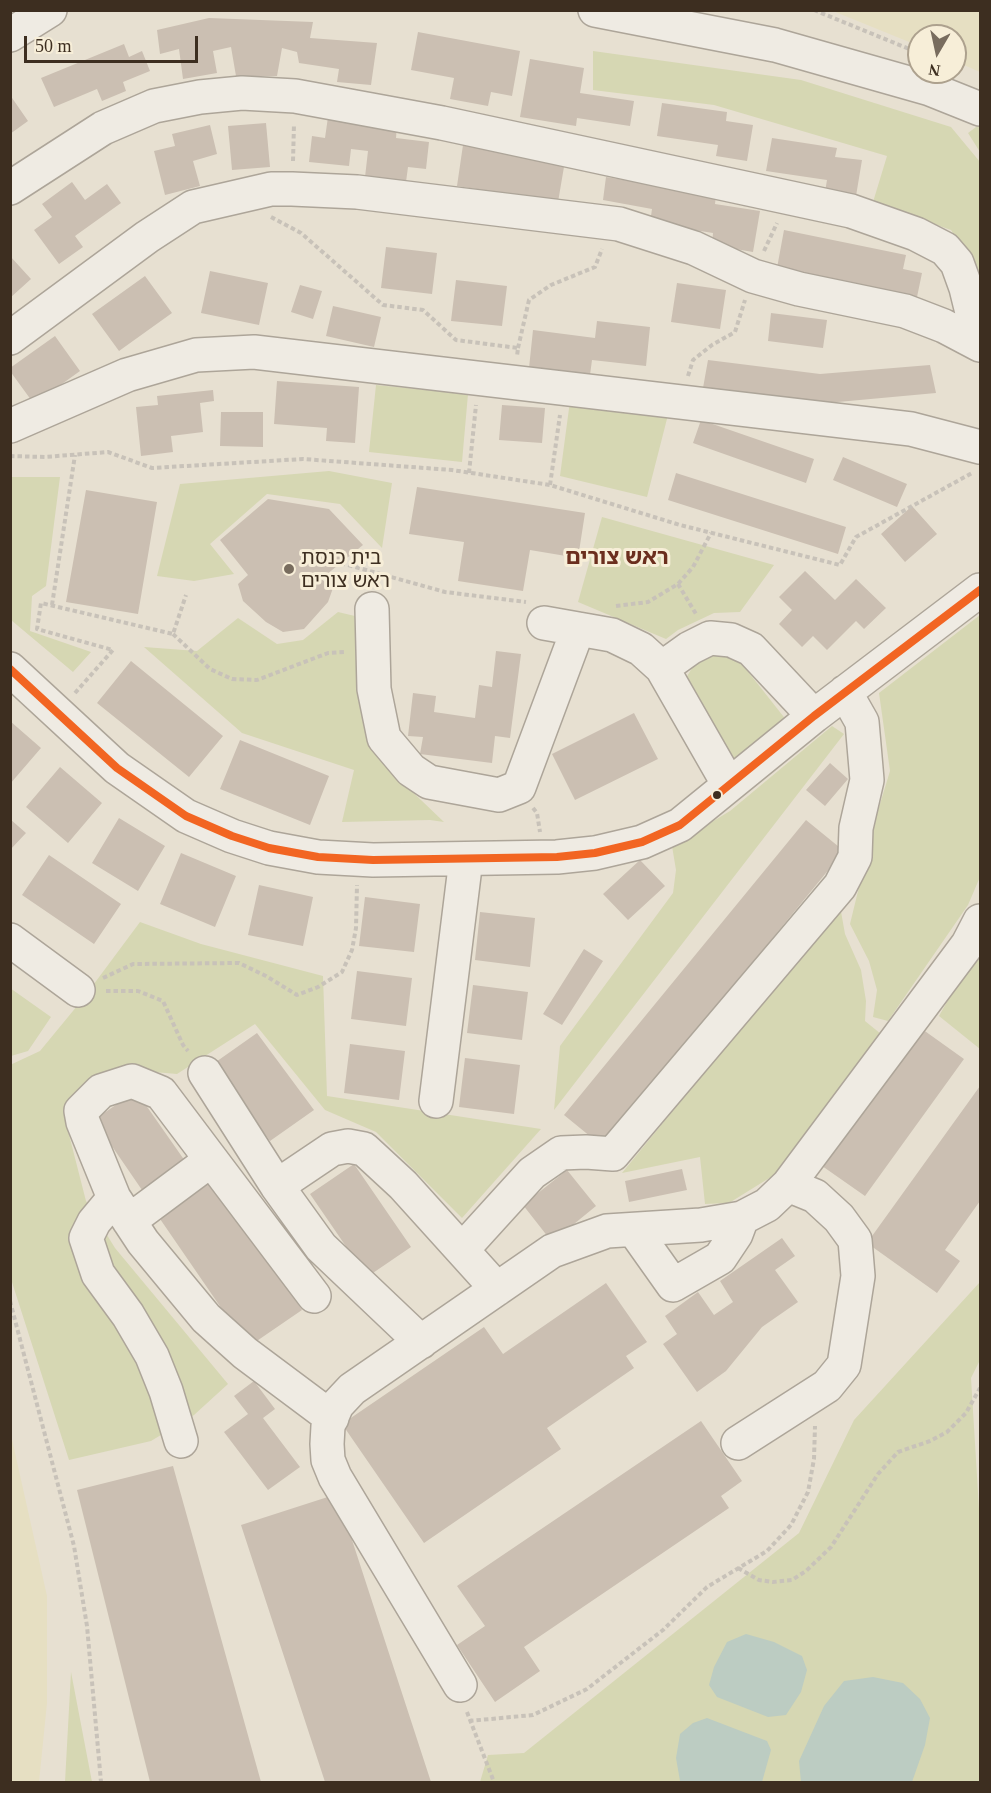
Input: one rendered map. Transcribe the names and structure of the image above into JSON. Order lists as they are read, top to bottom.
{
  "districts": ["ראש צורים"],
  "places": ["בית כנסת ראש צורים"],
  "scale_bar": "50 m",
  "north": "bottom"
}
